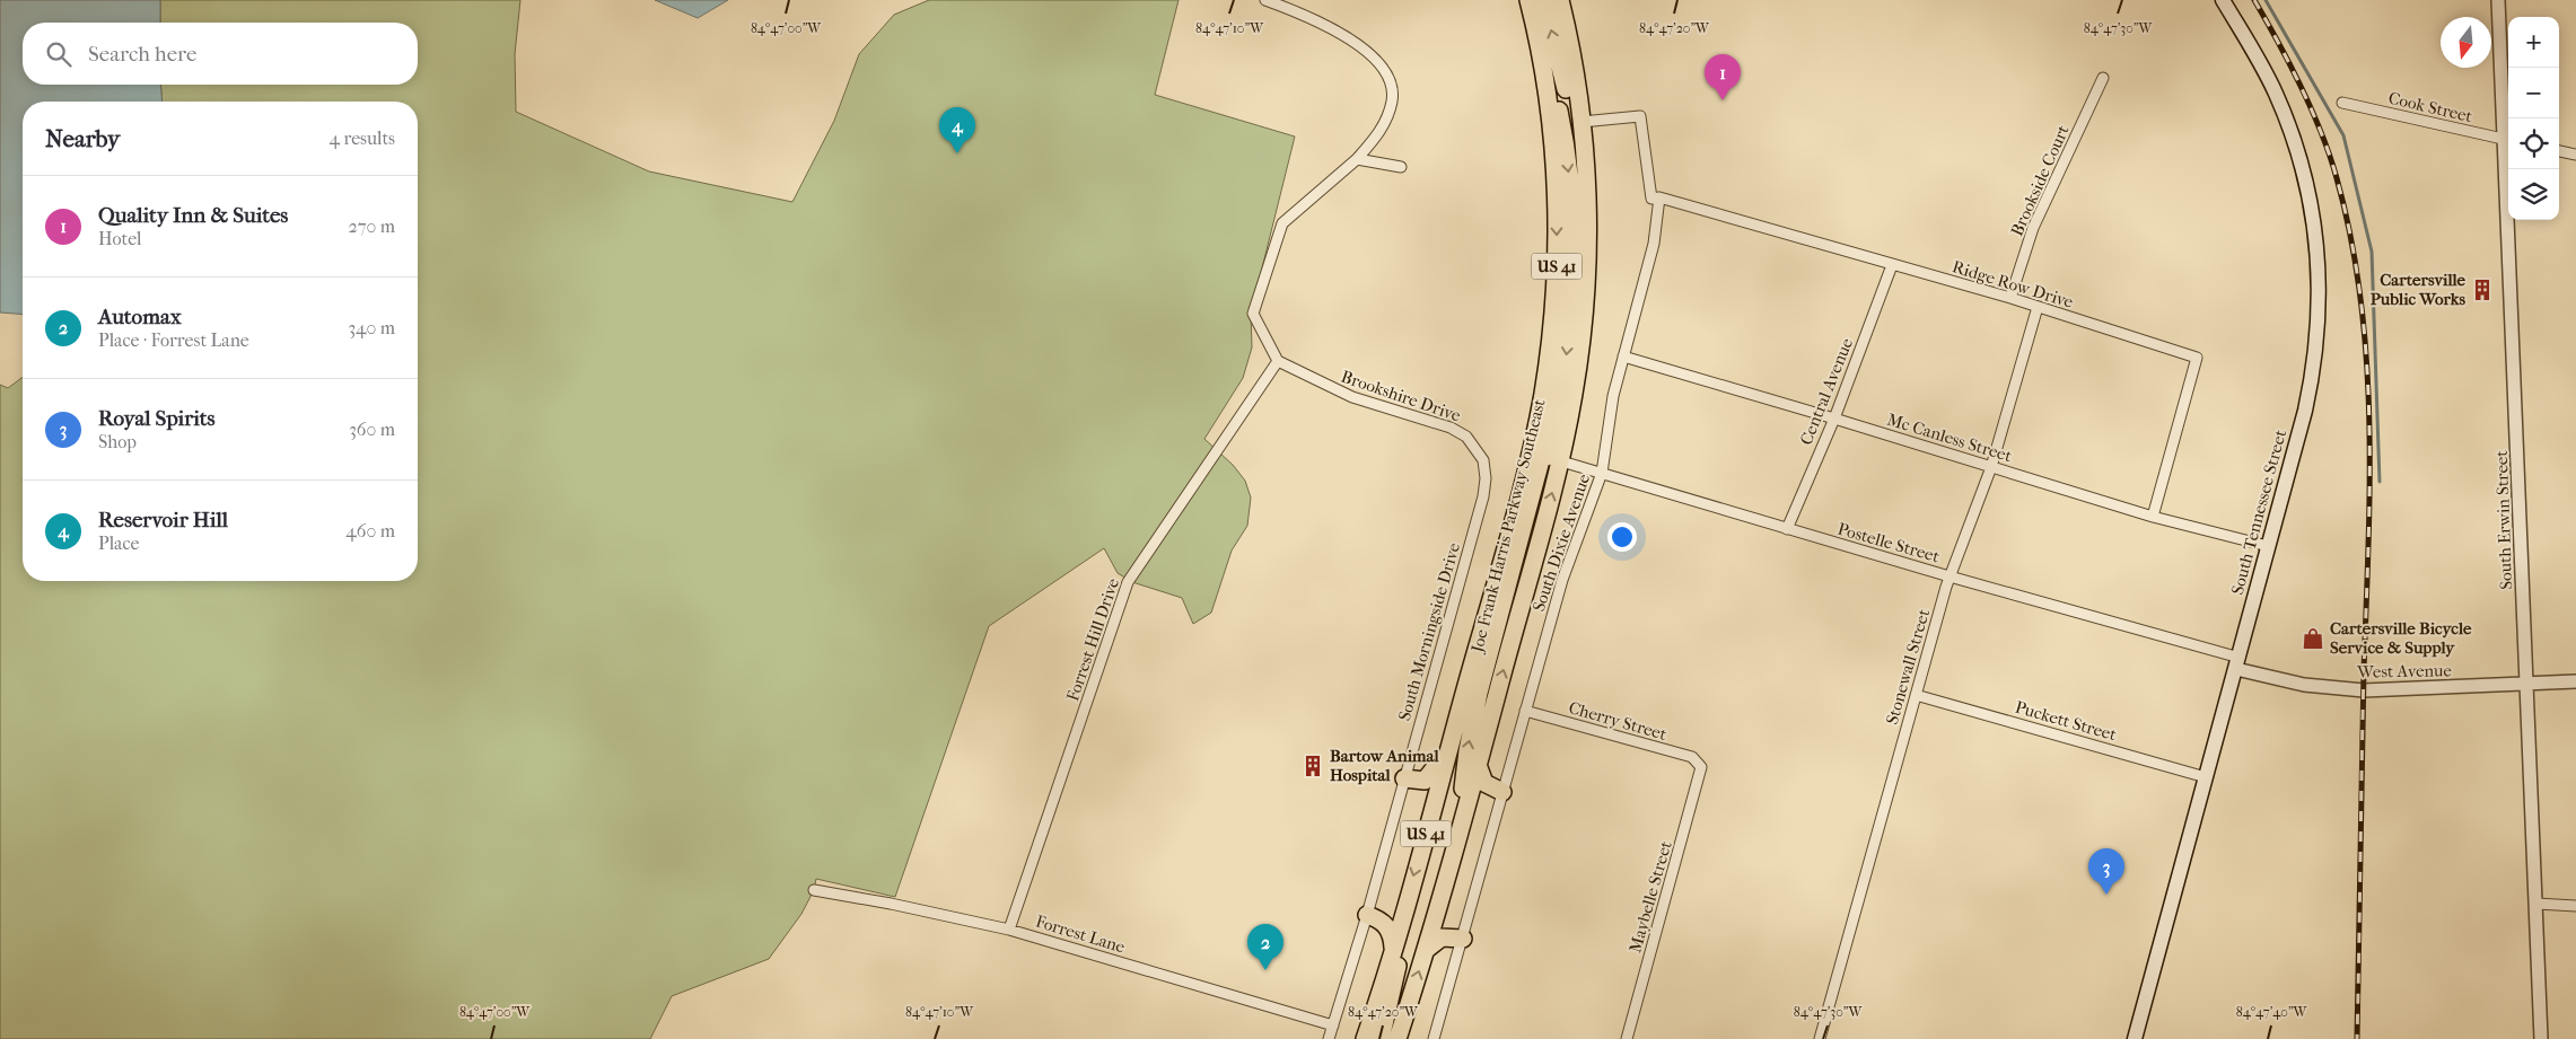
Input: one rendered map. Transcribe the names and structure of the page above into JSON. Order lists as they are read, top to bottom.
{
  "streets": {
    "main road": ["US 41", "South Tennessee Street", "Joe Frank Harris Parkway Southeast"],
    "street": [
      "Cook Street",
      "Brookside Court",
      "Ridge Row Drive",
      "Central Avenue",
      "Brookshire Drive",
      "Mc Canless Street",
      "South Erwin Street",
      "South Dixie Avenue",
      "Postelle Street",
      "South Morningside Drive",
      "Forrest Hill Drive",
      "Stonewall Street",
      "West Avenue",
      "Cherry Street",
      "Puckett Street",
      "Maybelle Street",
      "Forrest Lane"
    ]
  },
  "crossings": [
    ["Cook Street", "South Erwin Street"],
    ["Brookside Court", "Ridge Row Drive"],
    ["Ridge Row Drive", "Central Avenue"],
    ["Ridge Row Drive", "Mc Canless Street"],
    ["Ridge Row Drive", "South Dixie Avenue"],
    ["Ridge Row Drive", "Stonewall Street"],
    ["Central Avenue", "Mc Canless Street"],
    ["Central Avenue", "Postelle Street"],
    ["Brookshire Drive", "South Morningside Drive"],
    ["Brookshire Drive", "Forrest Hill Drive"],
    ["Mc Canless Street", "South Tennessee Street"],
    ["Mc Canless Street", "South Dixie Avenue"],
    ["Mc Canless Street", "Stonewall Street"],
    ["South Tennessee Street", "Postelle Street"],
    ["South Tennessee Street", "West Avenue"],
    ["South Tennessee Street", "Puckett Street"],
    ["South Erwin Street", "West Avenue"],
    ["Joe Frank Harris Parkway Southeast", "Postelle Street"],
    ["South Dixie Avenue", "Postelle Street"],
    ["South Dixie Avenue", "Cherry Street"],
    ["Postelle Street", "Stonewall Street"],
    ["Postelle Street", "West Avenue"],
    ["South Morningside Drive", "Forrest Lane"],
    ["Forrest Hill Drive", "Forrest Lane"],
    ["Stonewall Street", "Puckett Street"],
    ["Cherry Street", "Maybelle Street"]
  ],
  "places": {
    "building": ["Cartersville Public Works", "Bartow Animal Hospital"],
    "shop": ["Cartersville Bicycle Service & Supply"]
  },
  "north": "bottom",
  "page": {
    "map_buttons": ["+", "−"],
    "search": "Search here",
    "pins": [
      "1",
      "4",
      "3",
      "2"
    ],
    "heading": ["Nearby", "4 results"],
    "list": [
      {
        "mark": "1",
        "name": "Quality Inn & Suites",
        "note": "Hotel",
        "value": "270 m"
      },
      {
        "mark": "2",
        "name": "Automax",
        "note": "Place · Forrest Lane",
        "value": "340 m"
      },
      {
        "mark": "3",
        "name": "Royal Spirits",
        "note": "Shop",
        "value": "360 m"
      },
      {
        "mark": "4",
        "name": "Reservoir Hill",
        "note": "Place",
        "value": "460 m"
      }
    ]
  },
  "coordinates": [
    "84°47'00\"W",
    "84°47'10\"W",
    "84°47'20\"W",
    "84°47'30\"W",
    "84°47'40\"W"
  ]
}
